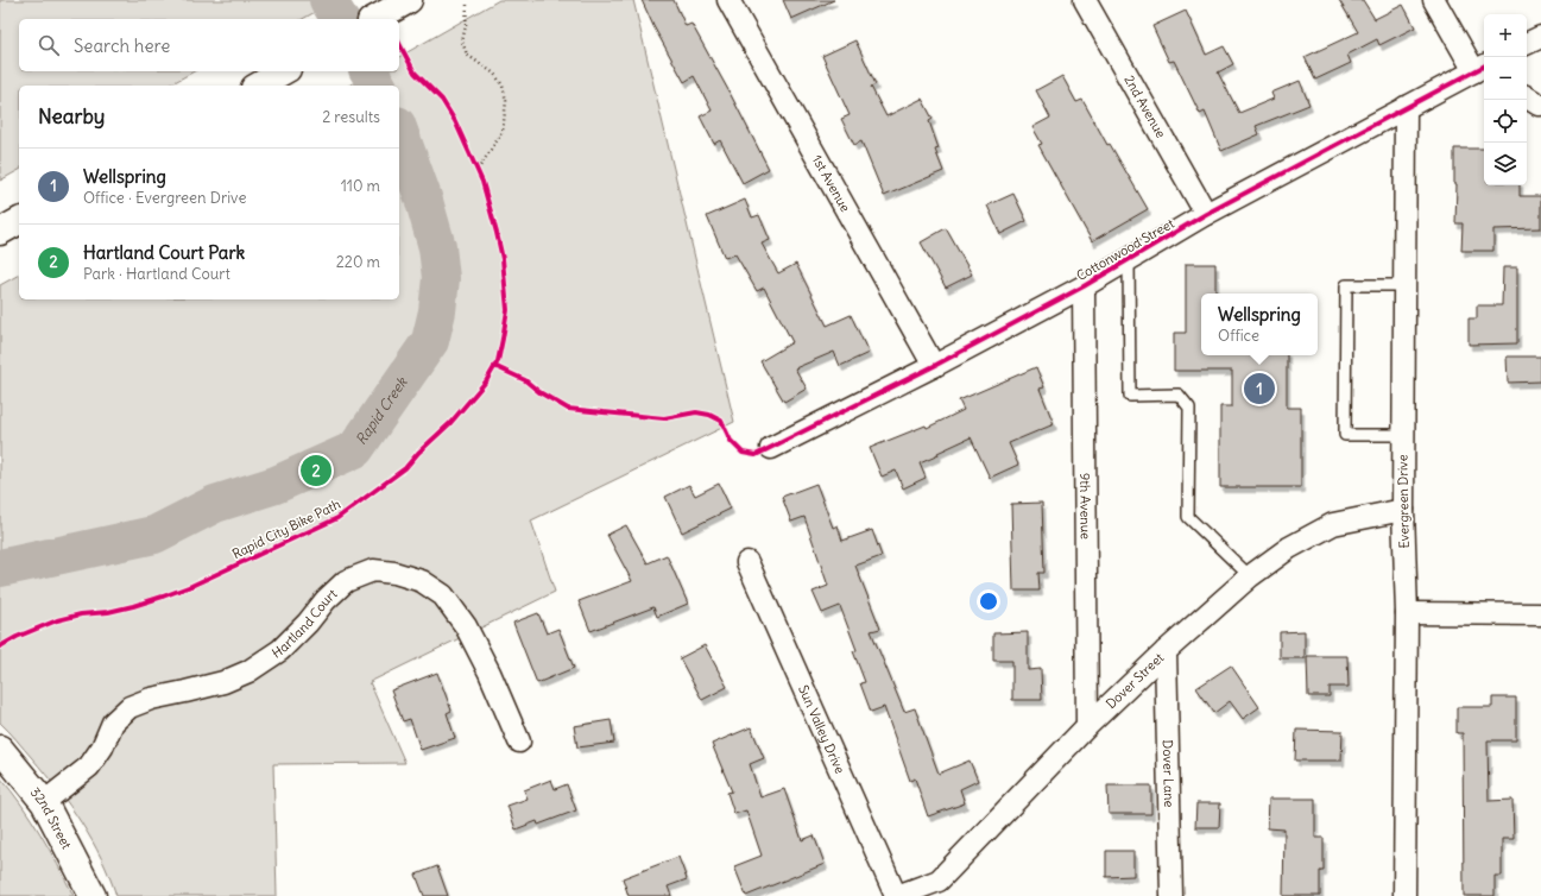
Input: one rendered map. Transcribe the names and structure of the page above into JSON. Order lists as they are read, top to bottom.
{
  "streets": {
    "street": [
      "2nd Avenue",
      "1st Avenue",
      "Cottonwood Street",
      "Evergreen Drive",
      "9th Avenue",
      "Hartland Court",
      "Dover Street",
      "Sun Valley Drive",
      "Dover Lane",
      "32nd Street"
    ],
    "cycle path": ["Rapid City Bike Path"]
  },
  "crossings": [
    ["2nd Avenue", "Cottonwood Street"],
    ["1st Avenue", "Cottonwood Street"],
    ["Cottonwood Street", "Evergreen Drive"],
    ["Cottonwood Street", "9th Avenue"],
    ["Evergreen Drive", "Dover Street"],
    ["9th Avenue", "Dover Street"],
    ["Hartland Court", "32nd Street"],
    ["Dover Street", "Sun Valley Drive"],
    ["Dover Street", "Dover Lane"]
  ],
  "water": ["Rapid Creek"],
  "page": {
    "map_buttons": ["+", "−"],
    "search": "Search here",
    "heading": ["Nearby", "2 results"],
    "list": [
      {
        "mark": "1",
        "name": "Wellspring",
        "note": "Office · Evergreen Drive",
        "value": "110 m"
      },
      {
        "mark": "2",
        "name": "Hartland Court Park",
        "note": "Park · Hartland Court",
        "value": "220 m"
      }
    ],
    "popup": ["Wellspring", "Office"],
    "pins": ["1", "2"]
  }
}
